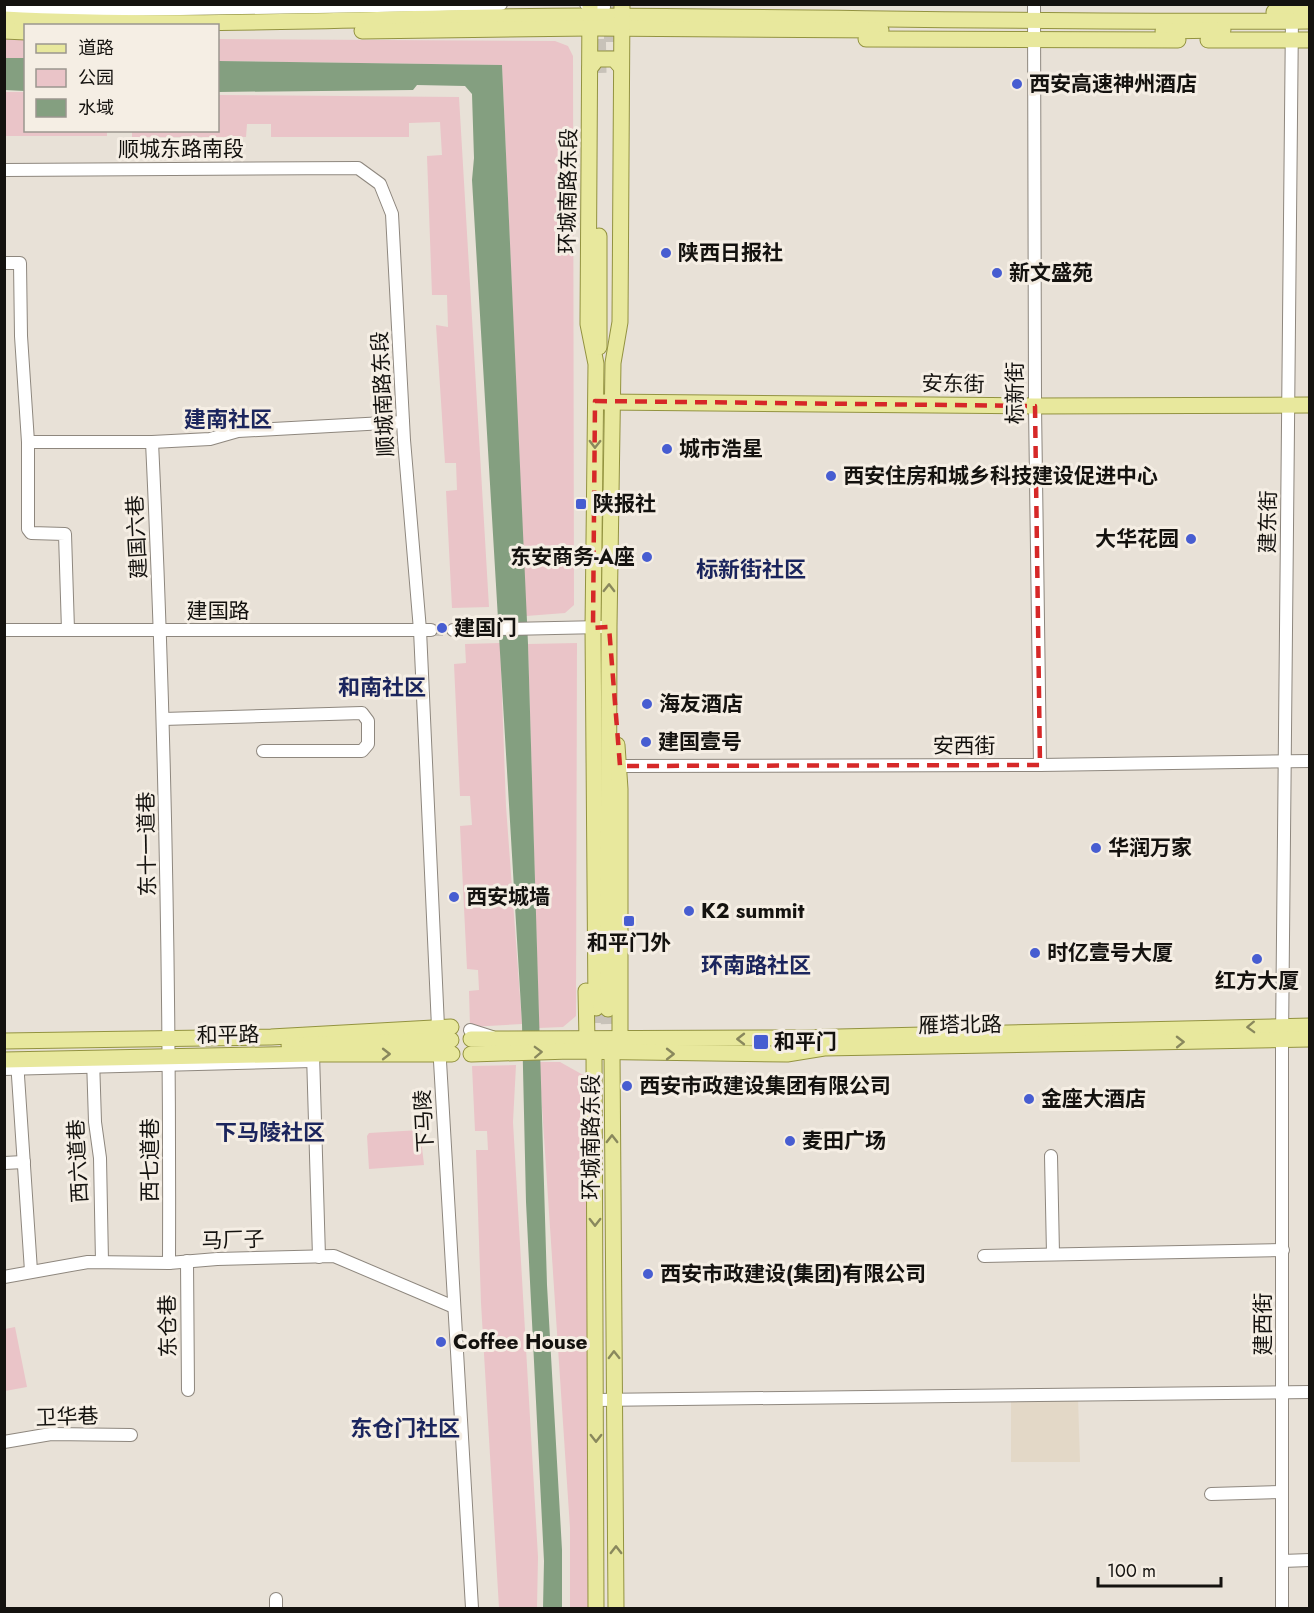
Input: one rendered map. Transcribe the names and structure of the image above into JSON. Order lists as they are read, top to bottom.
{
  "streets": {
    "main road": [
      "环城南路东段",
      "安东街",
      "雁塔北路",
      "和平路"
    ],
    "street": [
      "顺城东路南段",
      "标新街",
      "顺城南路东段",
      "建东街",
      "建国六巷",
      "建国路",
      "安西街",
      "东十一道巷",
      "下马陵",
      "西七道巷",
      "西六道巷",
      "马厂子",
      "建西街",
      "东仓巷",
      "卫华巷"
    ]
  },
  "crossings": [
    ["顺城东路南段", "顺城南路东段"],
    ["环城南路东段", "安东街"],
    ["环城南路东段", "安西街"],
    ["环城南路东段", "雁塔北路"],
    ["安东街", "标新街"],
    ["安东街", "建东街"],
    ["标新街", "安西街"],
    ["顺城南路东段", "建国路"],
    ["顺城南路东段", "下马陵"],
    ["建东街", "安西街"],
    ["建东街", "雁塔北路"],
    ["建东街", "建西街"],
    ["建国六巷", "建国路"],
    ["建国六巷", "东十一道巷"],
    ["建国路", "东十一道巷"],
    ["建国路", "下马陵"],
    ["东十一道巷", "和平路"],
    ["东十一道巷", "西七道巷"],
    ["雁塔北路", "建西街"],
    ["和平路", "下马陵"],
    ["和平路", "西七道巷"],
    ["和平路", "西六道巷"],
    ["下马陵", "马厂子"],
    ["西七道巷", "马厂子"],
    ["西六道巷", "马厂子"],
    ["马厂子", "东仓巷"]
  ],
  "districts": [
    "建南社区",
    "标新街社区",
    "和南社区",
    "环南路社区",
    "下马陵社区",
    "东仓门社区"
  ],
  "places": {
    "other": [
      "西安高速神州酒店",
      "陕西日报社",
      "新文盛苑",
      "城市浩星",
      "西安住房和城乡科技建设促进中心",
      "大华花园",
      "东安商务-A座",
      "建国门",
      "海友酒店",
      "建国壹号",
      "华润万家",
      "西安城墙",
      "K2 summit",
      "时亿壹号大厦",
      "红方大厦",
      "西安市政建设集团有限公司",
      "金座大酒店",
      "麦田广场",
      "西安市政建设(集团)有限公司",
      "Coffee House"
    ],
    "transit": ["陕报社", "和平门外", "和平门"]
  },
  "legend": ["道路", "公园", "水域"],
  "scale_bar": "100 m"
}
